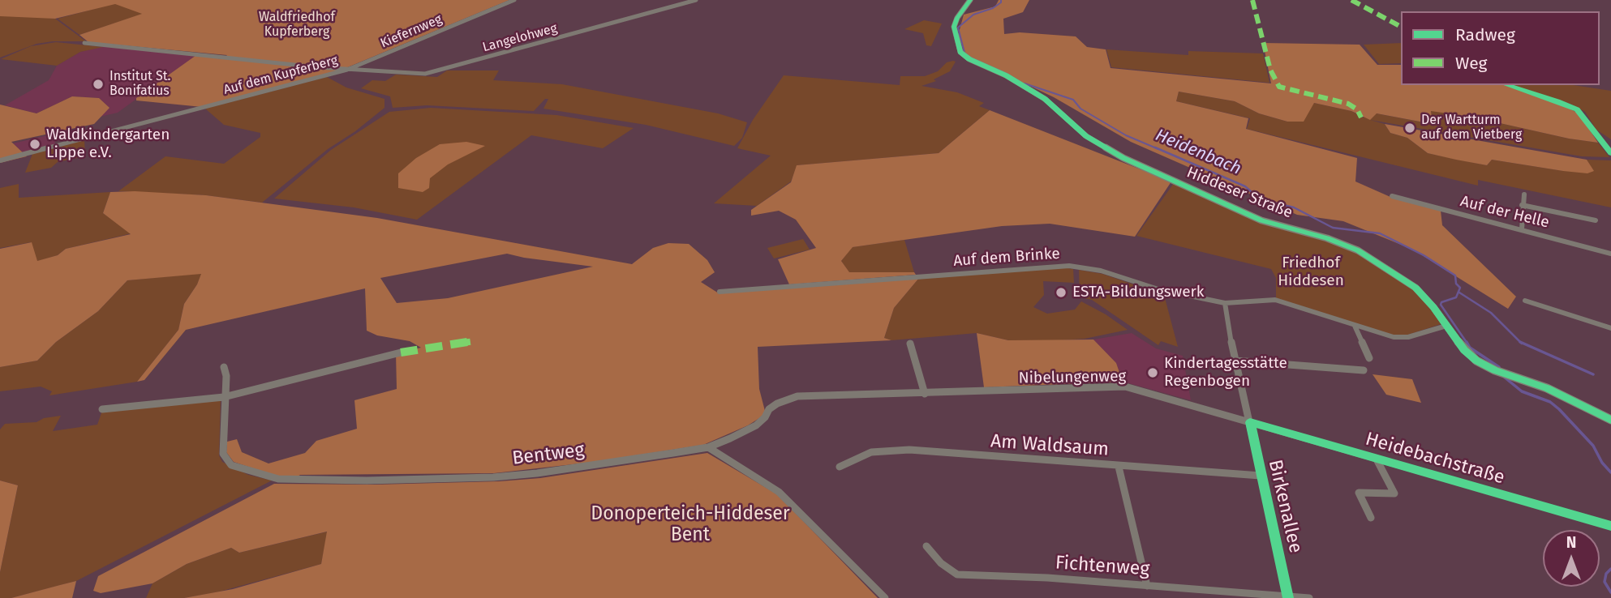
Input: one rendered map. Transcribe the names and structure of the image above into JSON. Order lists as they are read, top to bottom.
{
  "streets": {
    "main road": ["Hiddeser Straße"],
    "street": [
      "Kiefernweg",
      "Langelohweg",
      "Auf dem Kupferberg",
      "Auf der Helle",
      "Auf dem Brinke",
      "Nibelungenweg",
      "Am Waldsaum",
      "Bentweg",
      "Heidebachstraße",
      "Birkenallee",
      "Fichtenweg"
    ]
  },
  "crossings": [
    ["Kiefernweg", "Langelohweg"],
    ["Kiefernweg", "Auf dem Kupferberg"],
    ["Langelohweg", "Auf dem Kupferberg"],
    ["Hiddeser Straße", "Auf dem Brinke"],
    ["Auf dem Brinke", "Birkenallee"],
    ["Nibelungenweg", "Bentweg"],
    ["Nibelungenweg", "Heidebachstraße"],
    ["Nibelungenweg", "Birkenallee"],
    ["Am Waldsaum", "Birkenallee"],
    ["Heidebachstraße", "Birkenallee"],
    ["Birkenallee", "Fichtenweg"]
  ],
  "water": ["Heidenbach"],
  "parks": ["Waldfriedhof Kupferberg", "Friedhof Hiddesen", "Donoperteich-Hiddeser Bent"],
  "places": [
    "Institut St. Bonifatius",
    "Der Wartturm auf dem Vietberg",
    "Waldkindergarten Lippe e.V.",
    "ESTA-Bildungswerk",
    "Kindertagesstätte Regenbogen"
  ],
  "legend": ["Radweg", "Weg"],
  "north": "top"
}
